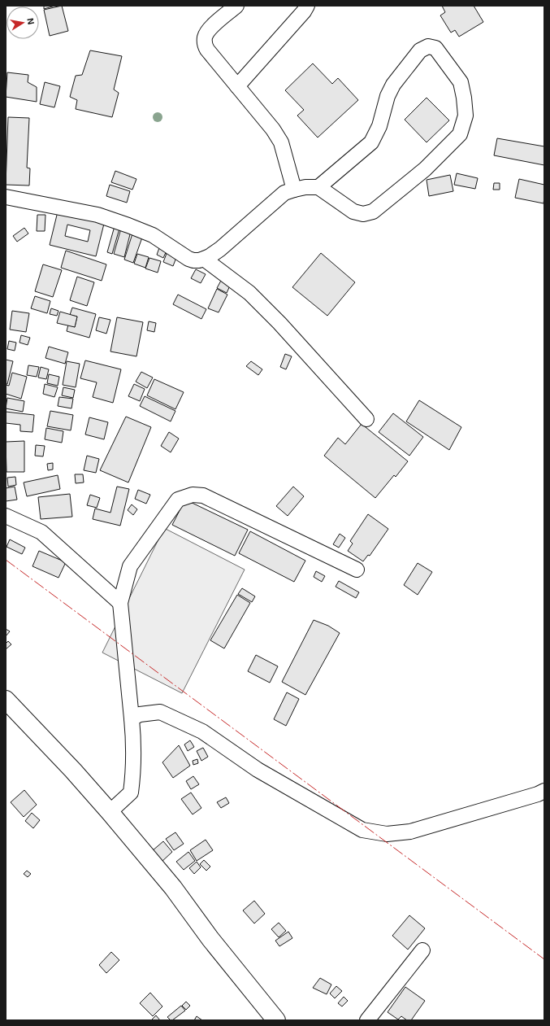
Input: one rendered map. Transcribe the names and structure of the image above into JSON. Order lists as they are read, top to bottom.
{
  "north": "right"
}
